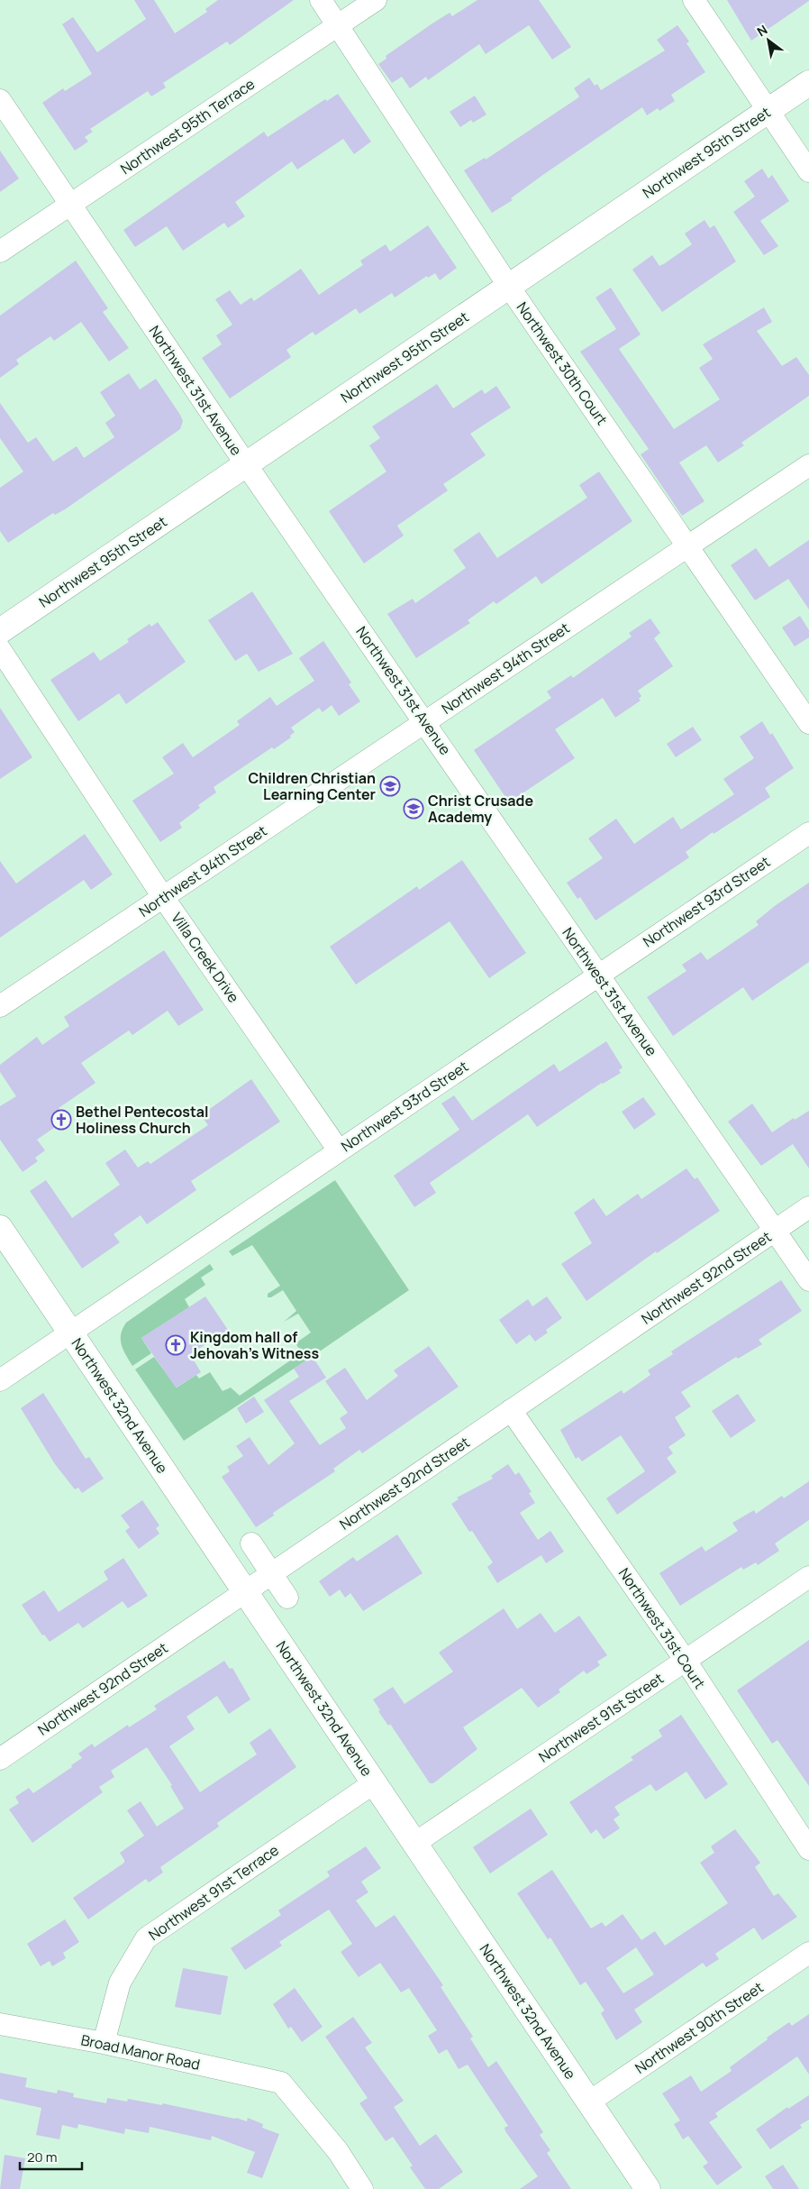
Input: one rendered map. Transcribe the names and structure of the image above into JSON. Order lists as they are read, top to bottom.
{
  "streets": {
    "main road": ["Northwest 95th Street", "Northwest 32nd Avenue"],
    "street": [
      "Northwest 95th Terrace",
      "Northwest 30th Court",
      "Northwest 31st Avenue",
      "Northwest 94th Street",
      "Northwest 93rd Street",
      "Villa Creek Drive",
      "Northwest 92nd Street",
      "Northwest 31st Court",
      "Northwest 91st Street",
      "Northwest 91st Terrace",
      "Northwest 90th Street",
      "Broad Manor Road"
    ]
  },
  "crossings": [
    ["Northwest 95th Terrace", "Northwest 30th Court"],
    ["Northwest 95th Terrace", "Northwest 31st Avenue"],
    ["Northwest 95th Street", "Northwest 30th Court"],
    ["Northwest 95th Street", "Northwest 31st Avenue"],
    ["Northwest 30th Court", "Northwest 94th Street"],
    ["Northwest 31st Avenue", "Northwest 94th Street"],
    ["Northwest 31st Avenue", "Northwest 93rd Street"],
    ["Northwest 31st Avenue", "Northwest 92nd Street"],
    ["Northwest 94th Street", "Villa Creek Drive"],
    ["Northwest 93rd Street", "Villa Creek Drive"],
    ["Northwest 93rd Street", "Northwest 32nd Avenue"],
    ["Northwest 92nd Street", "Northwest 32nd Avenue"],
    ["Northwest 92nd Street", "Northwest 31st Court"],
    ["Northwest 32nd Avenue", "Northwest 91st Street"],
    ["Northwest 32nd Avenue", "Northwest 91st Terrace"],
    ["Northwest 32nd Avenue", "Northwest 90th Street"],
    ["Northwest 31st Court", "Northwest 91st Street"],
    ["Northwest 91st Terrace", "Broad Manor Road"]
  ],
  "places": {
    "school or university": ["Children Christian Learning Center", "Christ Crusade Academy"],
    "church": ["Bethel Pentecostal Holiness Church", "Kingdom hall of Jehovah's Witness"]
  },
  "scale_bar": "20 m",
  "north": "top left"
}
